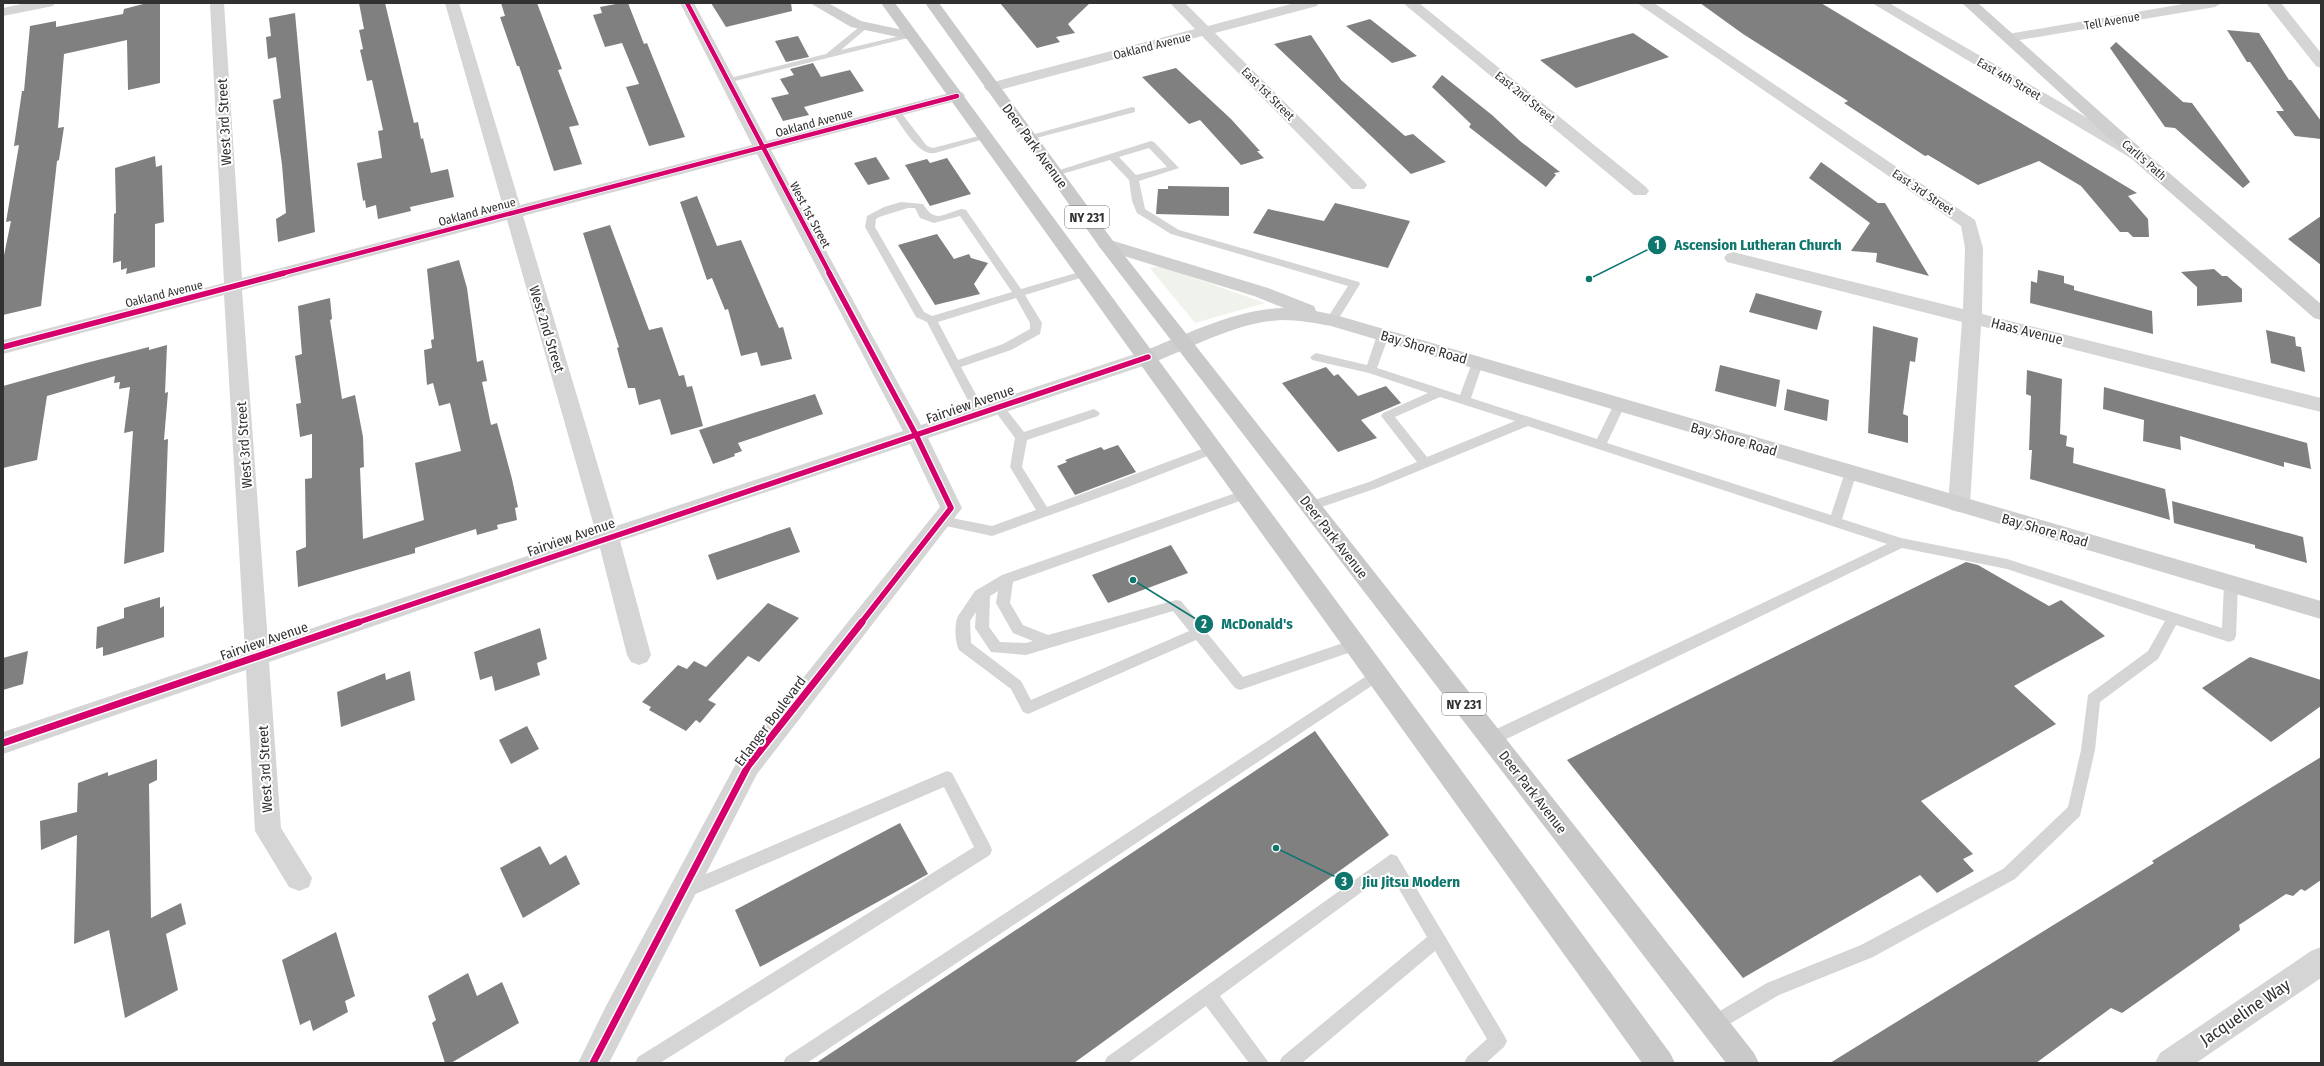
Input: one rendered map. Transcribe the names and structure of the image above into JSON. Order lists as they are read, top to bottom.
{
  "streets": {
    "main road": [
      "Deer Park Avenue",
      "Carll's Path",
      "NY 231",
      "Bay Shore Road"
    ],
    "street": [
      "Tell Avenue",
      "Oakland Avenue",
      "East 4th Street",
      "East 1st Street",
      "East 2nd Street",
      "West 3rd Street",
      "East 3rd Street",
      "West 1st Street",
      "West 2nd Street",
      "Haas Avenue",
      "Fairview Avenue",
      "Erlanger Boulevard",
      "Jacqueline Way"
    ]
  },
  "crossings": [
    ["Tell Avenue", "Carll's Path"],
    ["Oakland Avenue", "East 1st Street"],
    ["Oakland Avenue", "West 3rd Street"],
    ["Oakland Avenue", "Deer Park Avenue"],
    ["Oakland Avenue", "West 1st Street"],
    ["Oakland Avenue", "NY 231"],
    ["Oakland Avenue", "West 2nd Street"],
    ["East 4th Street", "Carll's Path"],
    ["West 3rd Street", "Fairview Avenue"],
    ["Deer Park Avenue", "Bay Shore Road"],
    ["East 3rd Street", "Haas Avenue"],
    ["East 3rd Street", "Bay Shore Road"],
    ["West 1st Street", "Fairview Avenue"],
    ["West 1st Street", "Erlanger Boulevard"],
    ["NY 231", "Bay Shore Road"],
    ["NY 231", "Fairview Avenue"],
    ["West 2nd Street", "Fairview Avenue"],
    ["Bay Shore Road", "Fairview Avenue"],
    ["Fairview Avenue", "Erlanger Boulevard"]
  ],
  "places": ["Ascension Lutheran Church", "McDonald's", "Jiu Jitsu Modern"]
}
